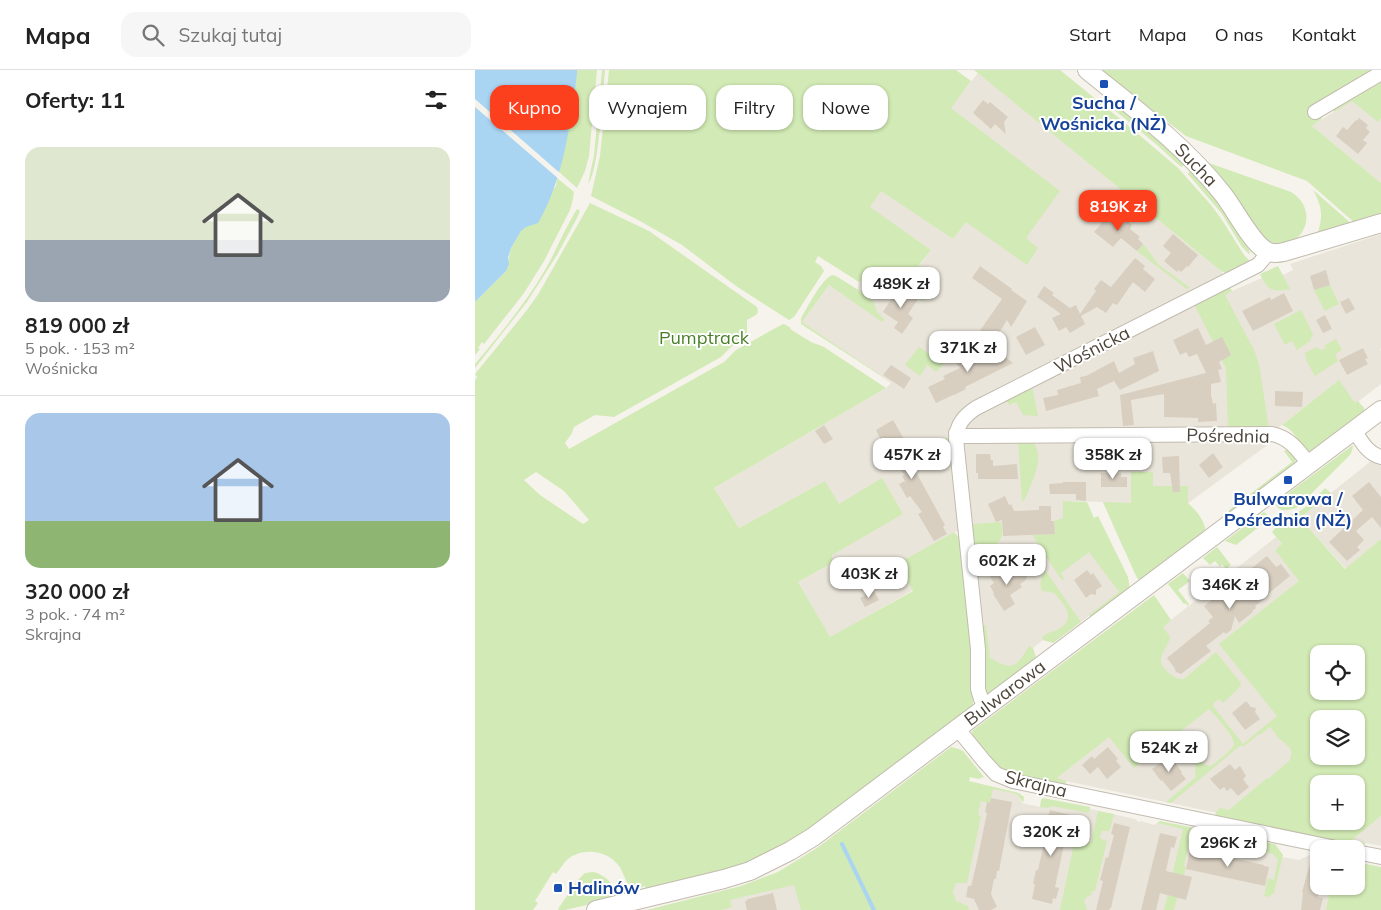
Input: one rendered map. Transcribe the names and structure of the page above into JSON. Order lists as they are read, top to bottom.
{
  "streets": {
    "street": [
      "Sucha",
      "Wośnicka",
      "Pośrednia",
      "Bulwarowa",
      "Skrajna"
    ]
  },
  "crossings": [
    ["Sucha", "Wośnicka"],
    ["Wośnicka", "Pośrednia"],
    ["Pośrednia", "Bulwarowa"],
    ["Bulwarowa", "Skrajna"]
  ],
  "parks": ["Pumptrack"],
  "places": {
    "transit": ["Sucha / Wośnicka (NŻ)", "Bulwarowa / Pośrednia (NŻ)", "Halinów"]
  },
  "page": {
    "header": "Mapa",
    "search": "Szukaj tutaj",
    "nav": [
      "Start",
      "Mapa",
      "O nas",
      "Kontakt"
    ],
    "heading": "Oferty: 11",
    "chip": [
      "Kupno",
      "Wynajem",
      "Filtry",
      "Nowe"
    ],
    "list": [
      {
        "name": "819 000 zł",
        "note": "5 pok. · 153 m² · Wośnicka"
      },
      {
        "name": "320 000 zł",
        "note": "3 pok. · 74 m² · Skrajna"
      }
    ],
    "price": [
      "819K zł",
      "489K zł",
      "371K zł",
      "457K zł",
      "358K zł",
      "602K zł",
      "403K zł",
      "346K zł",
      "524K zł",
      "320K zł",
      "296K zł"
    ],
    "map_buttons": ["+", "−"]
  }
}
